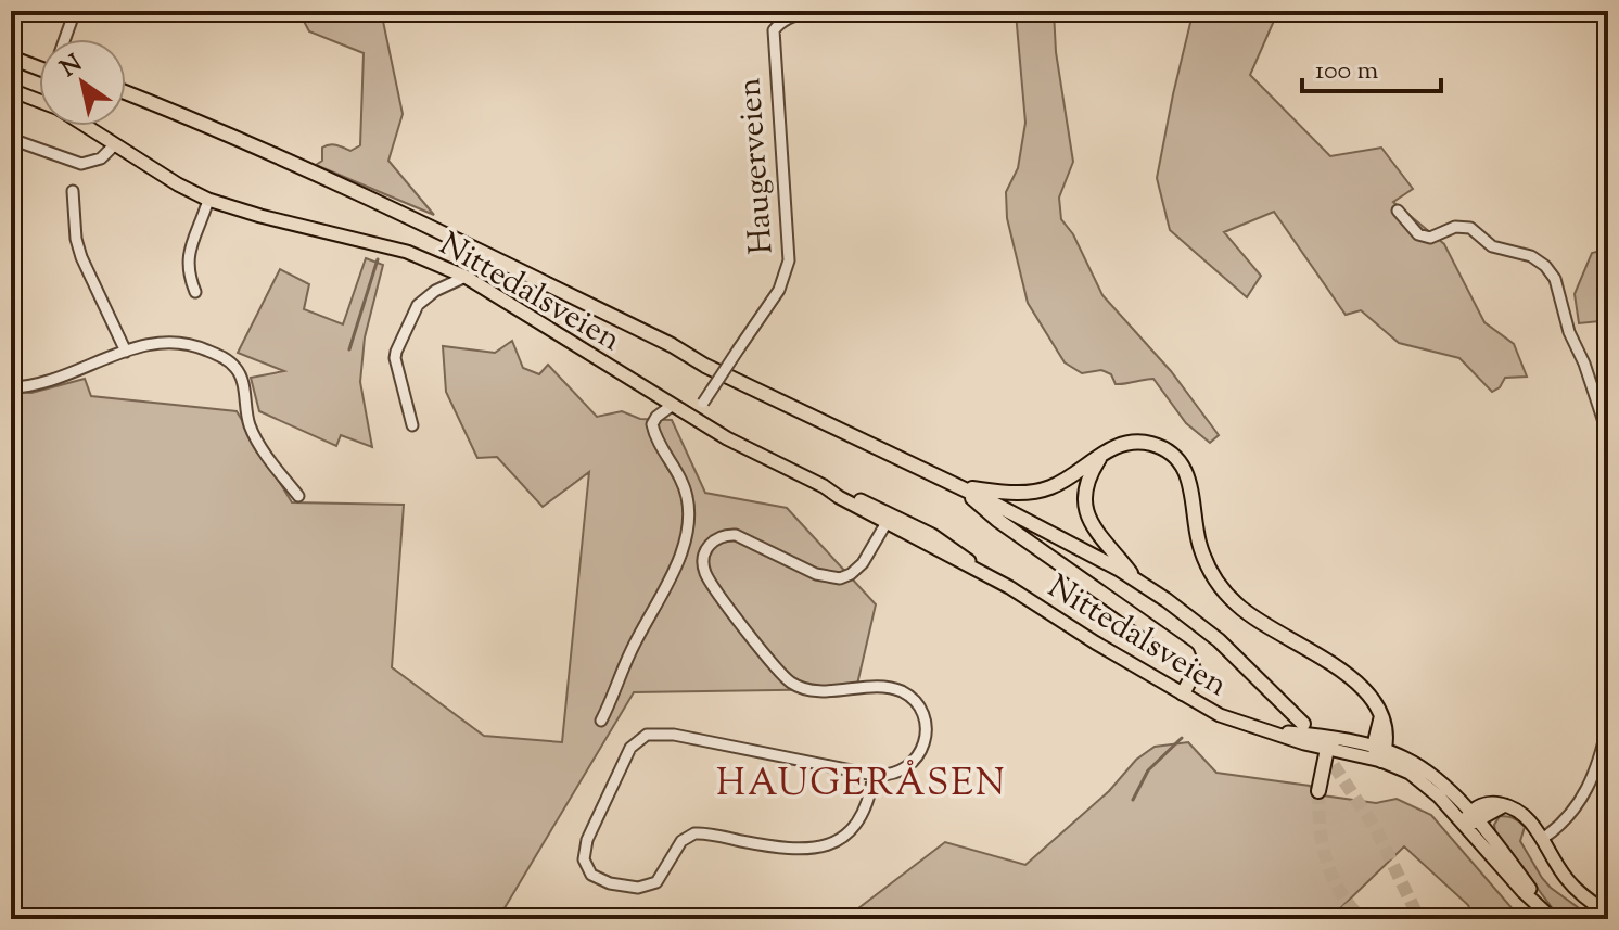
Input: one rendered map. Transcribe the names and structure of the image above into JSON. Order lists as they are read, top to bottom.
{
  "streets": {
    "main road": ["Nittedalsveien"],
    "street": ["Haugerveien"]
  },
  "crossings": [
    ["Haugerveien", "Nittedalsveien"]
  ],
  "districts": ["HAUGERÅSEN"],
  "scale_bar": "100 m",
  "north": "top left"
}
